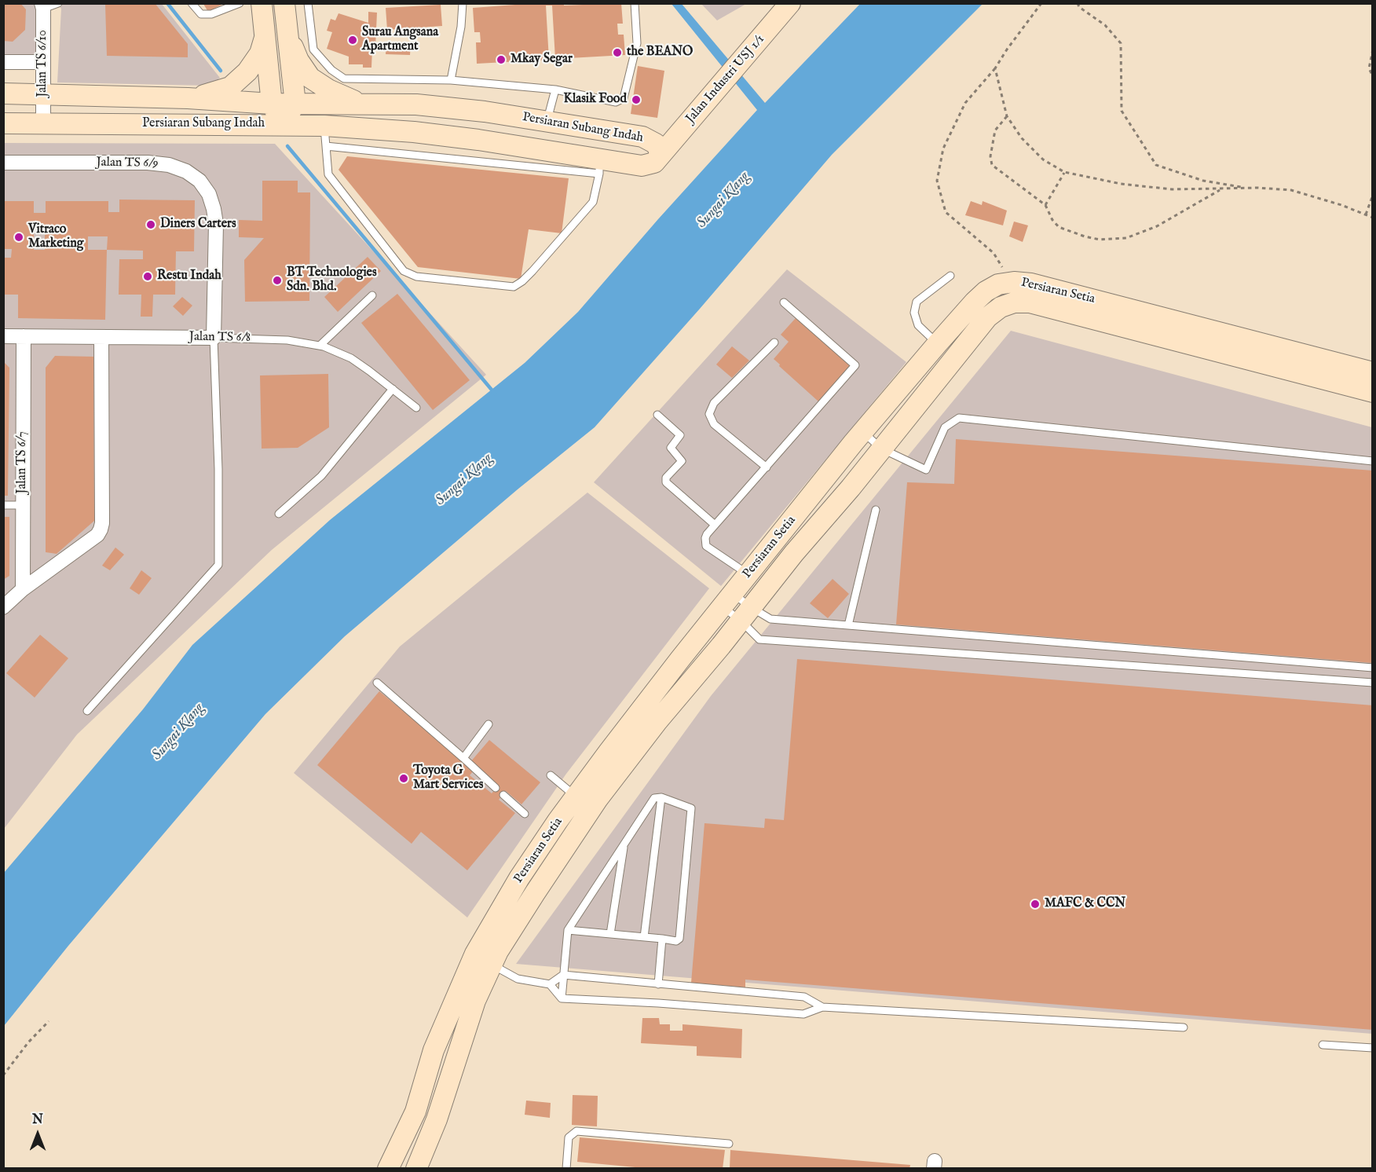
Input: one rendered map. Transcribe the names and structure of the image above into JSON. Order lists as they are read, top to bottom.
{
  "streets": {
    "street": [
      "Jalan TS 6/10",
      "Jalan Industri USJ 1/1",
      "Persiaran Subang Indah",
      "Jalan TS 6/9",
      "Persiaran Setia",
      "Jalan TS 6/8",
      "Jalan TS 6/7"
    ]
  },
  "crossings": [
    ["Jalan TS 6/10", "Persiaran Subang Indah"],
    ["Jalan Industri USJ 1/1", "Persiaran Subang Indah"],
    ["Jalan TS 6/9", "Jalan TS 6/8"],
    ["Jalan TS 6/8", "Jalan TS 6/7"]
  ],
  "water": ["Sungai Klang"],
  "places": [
    "Surau Angsana Apartment",
    "the BEANO",
    "Mkay Segar",
    "Klasik Food",
    "Diners Carters",
    "Vitraco Marketing",
    "Restu Indah",
    "BT Technologies Sdn. Bhd.",
    "Toyota G Mart Services",
    "MAFC & CCN"
  ],
  "north": "top"
}
